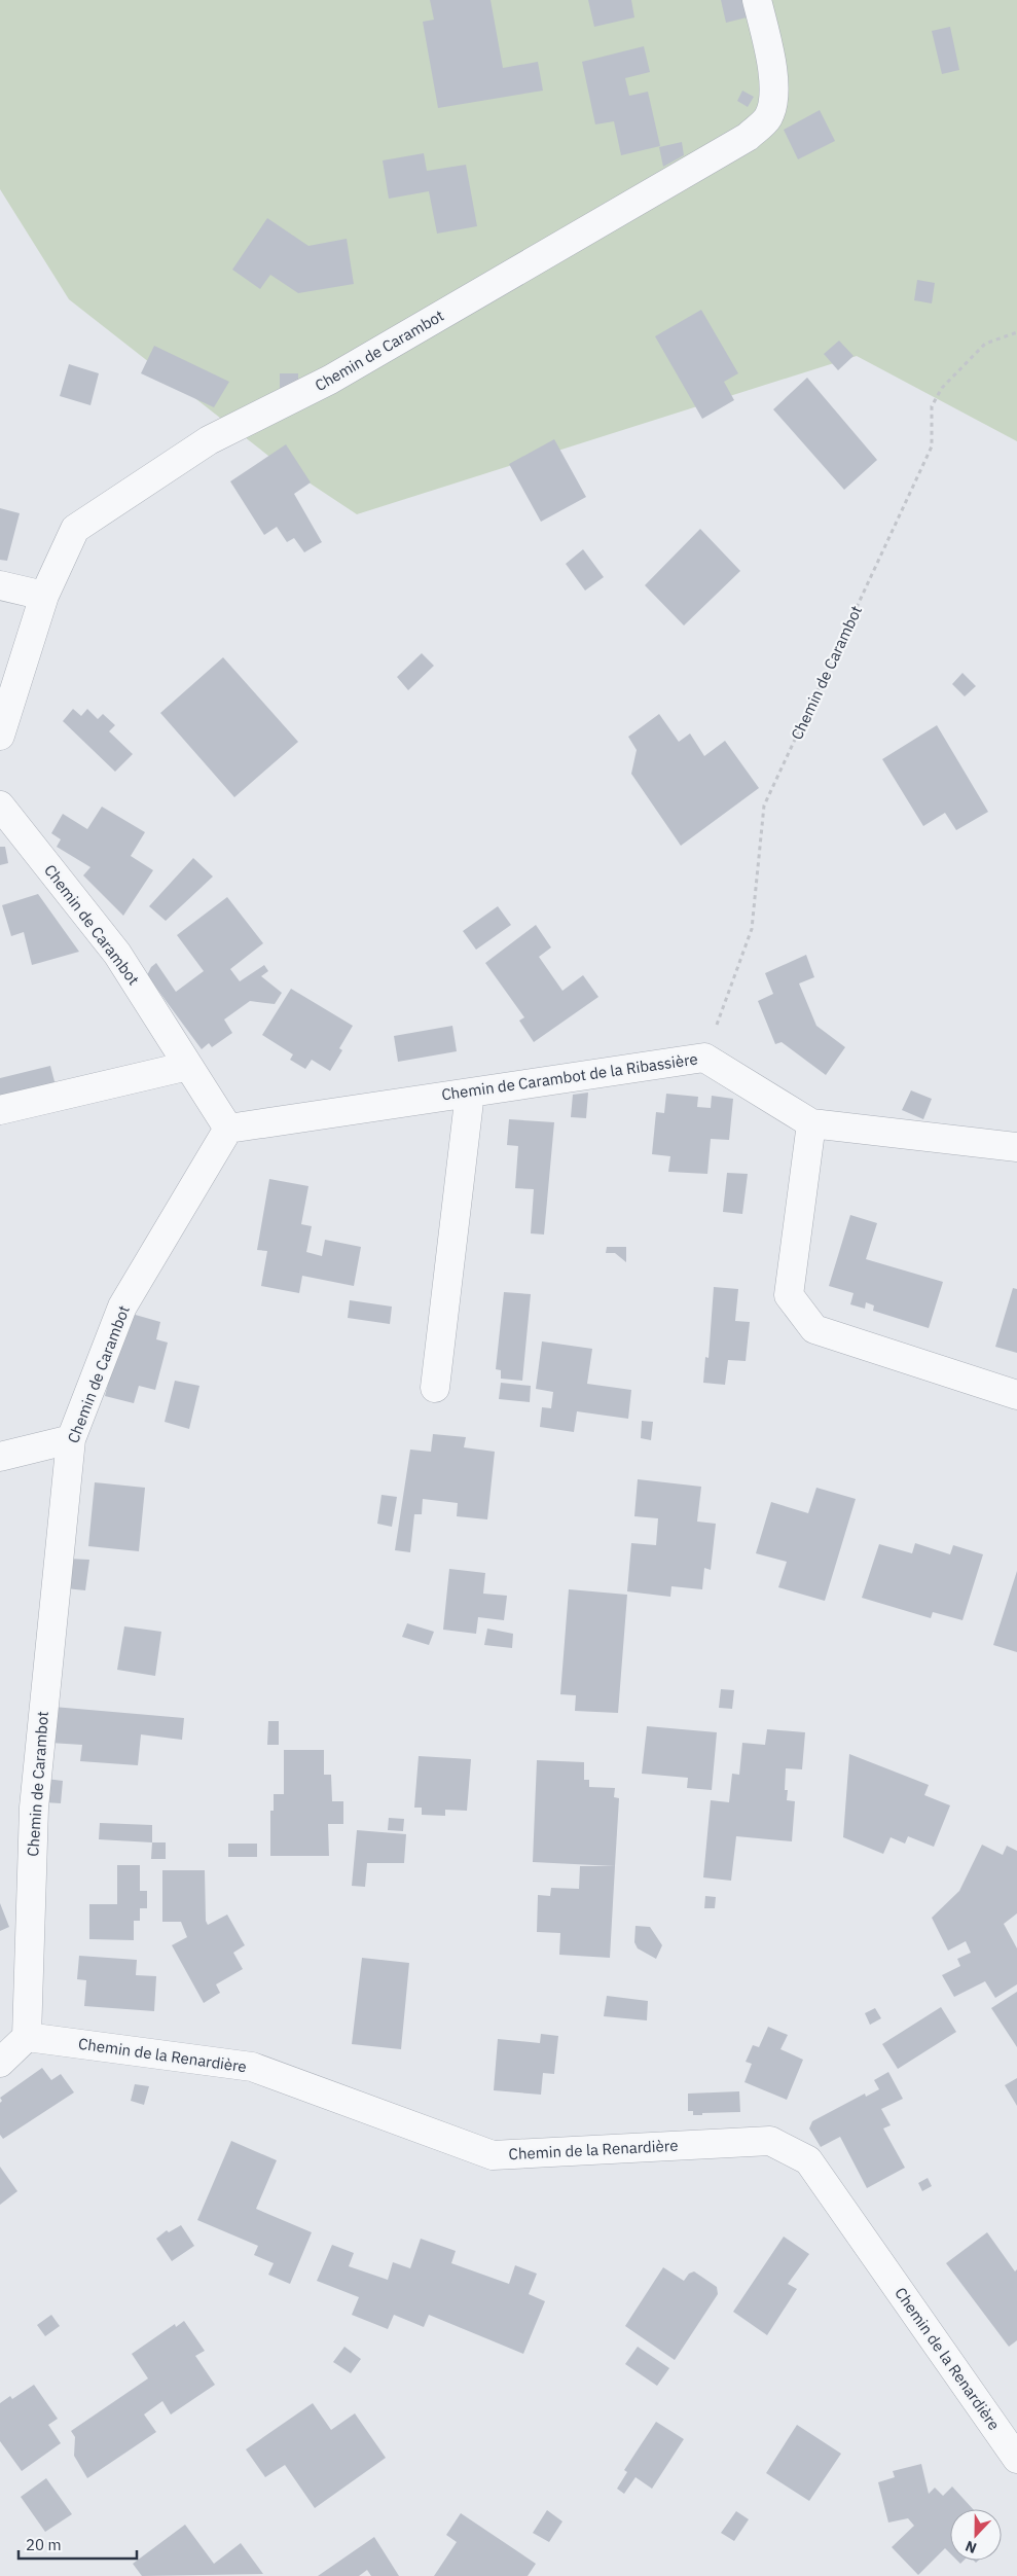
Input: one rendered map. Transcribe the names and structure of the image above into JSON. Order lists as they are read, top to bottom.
{
  "streets": {
    "street": ["Chemin de Carambot", "Chemin de Carambot de la Ribassière", "Chemin de la Renardière"]
  },
  "crossings": [
    ["Chemin de Carambot", "Chemin de Carambot de la Ribassière"],
    ["Chemin de Carambot", "Chemin de la Renardière"]
  ],
  "scale_bar": "20 m",
  "north": "bottom"
}
